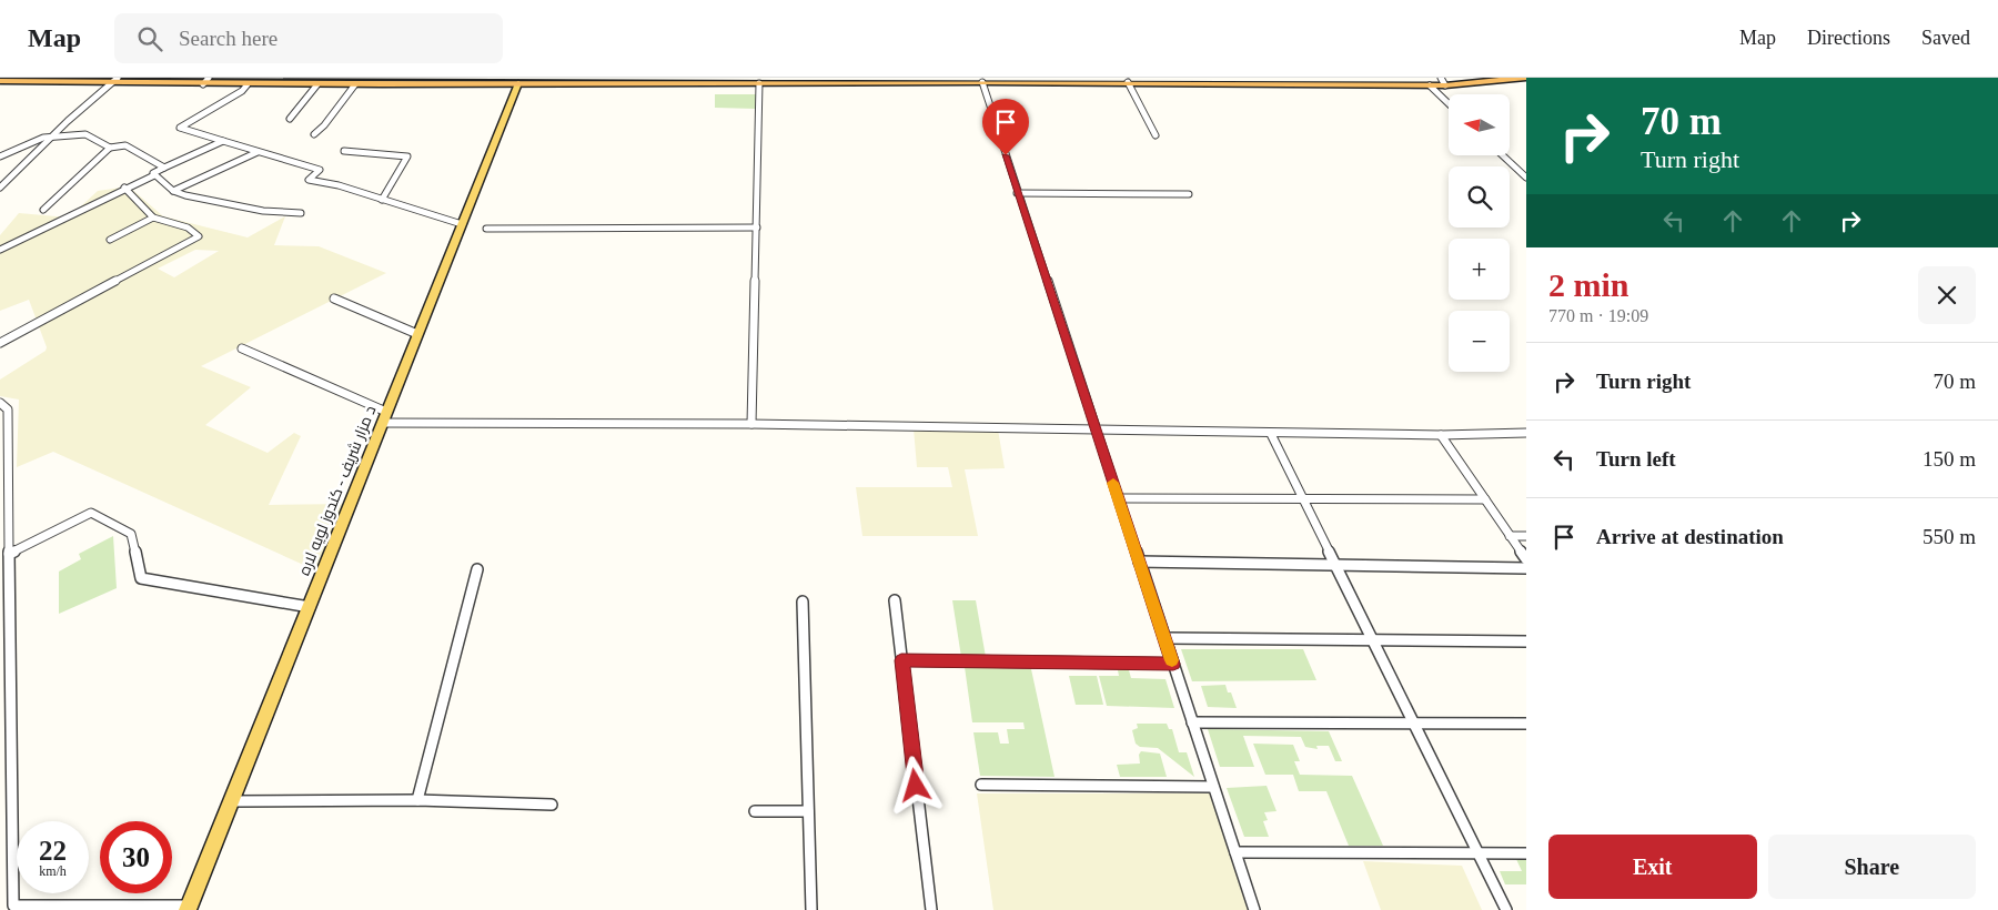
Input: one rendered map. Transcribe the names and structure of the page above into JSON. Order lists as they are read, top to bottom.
{
  "streets": {
    "main road": ["د مزار شریف - کندوز لویه لاره"]
  },
  "north": "left",
  "page": {
    "header": "Map",
    "search": "Search here",
    "nav": ["Map", "Directions", "Saved"],
    "turn": ["70 m", "Turn right"],
    "map_buttons": ["+", "−"],
    "heading": ["2 min", "770 m · 19:09"],
    "list": [
      {
        "name": "Turn right",
        "value": "70 m"
      },
      {
        "name": "Turn left",
        "value": "150 m"
      },
      {
        "name": "Arrive at destination",
        "value": "550 m"
      }
    ],
    "speed": "22 km/h",
    "limit": "30",
    "buttons": ["Exit", "Share"]
  }
}
